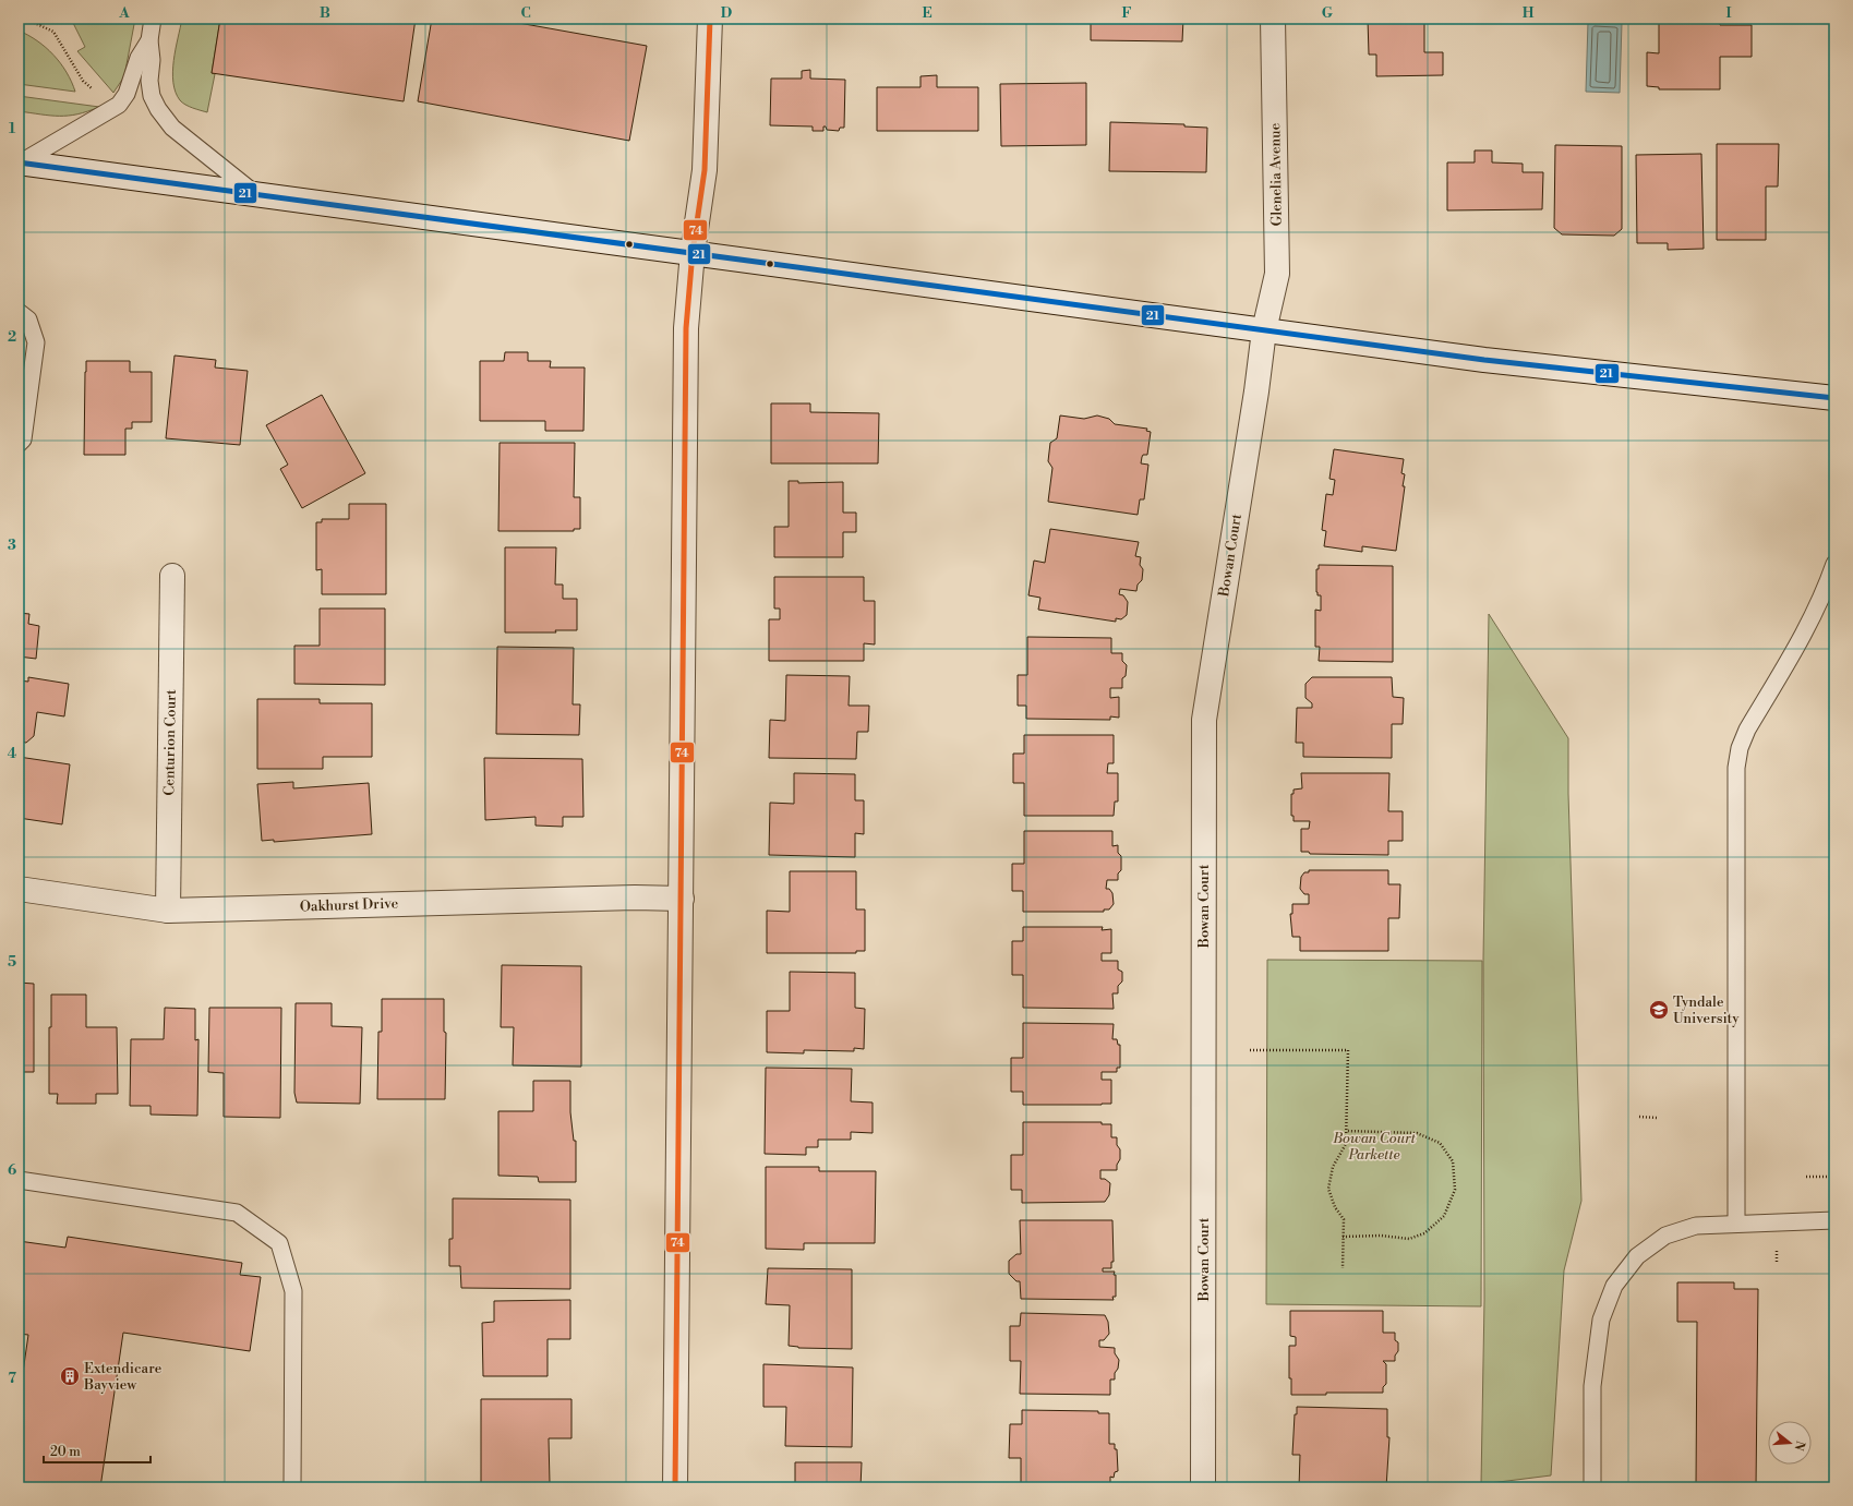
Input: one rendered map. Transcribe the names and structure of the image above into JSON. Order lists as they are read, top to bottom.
{
  "streets": {
    "street": [
      "Glenelia Avenue",
      "Bowan Court",
      "Centurion Court",
      "Oakhurst Drive"
    ]
  },
  "crossings": [
    ["Glenelia Avenue", "Bowan Court"],
    ["Centurion Court", "Oakhurst Drive"]
  ],
  "parks": ["Bowan Court Parkette"],
  "places": {
    "school or university": ["Tyndale University"],
    "building": ["Extendicare Bayview"]
  },
  "lines": ["transit line 74", "transit line 21"],
  "scale_bar": "20 m",
  "north": "right",
  "grid": {
    "columns": [
      "A",
      "B",
      "C",
      "D",
      "E",
      "F",
      "G",
      "H",
      "I"
    ],
    "rows": [
      "1",
      "2",
      "3",
      "4",
      "5",
      "6",
      "7"
    ]
  }
}
